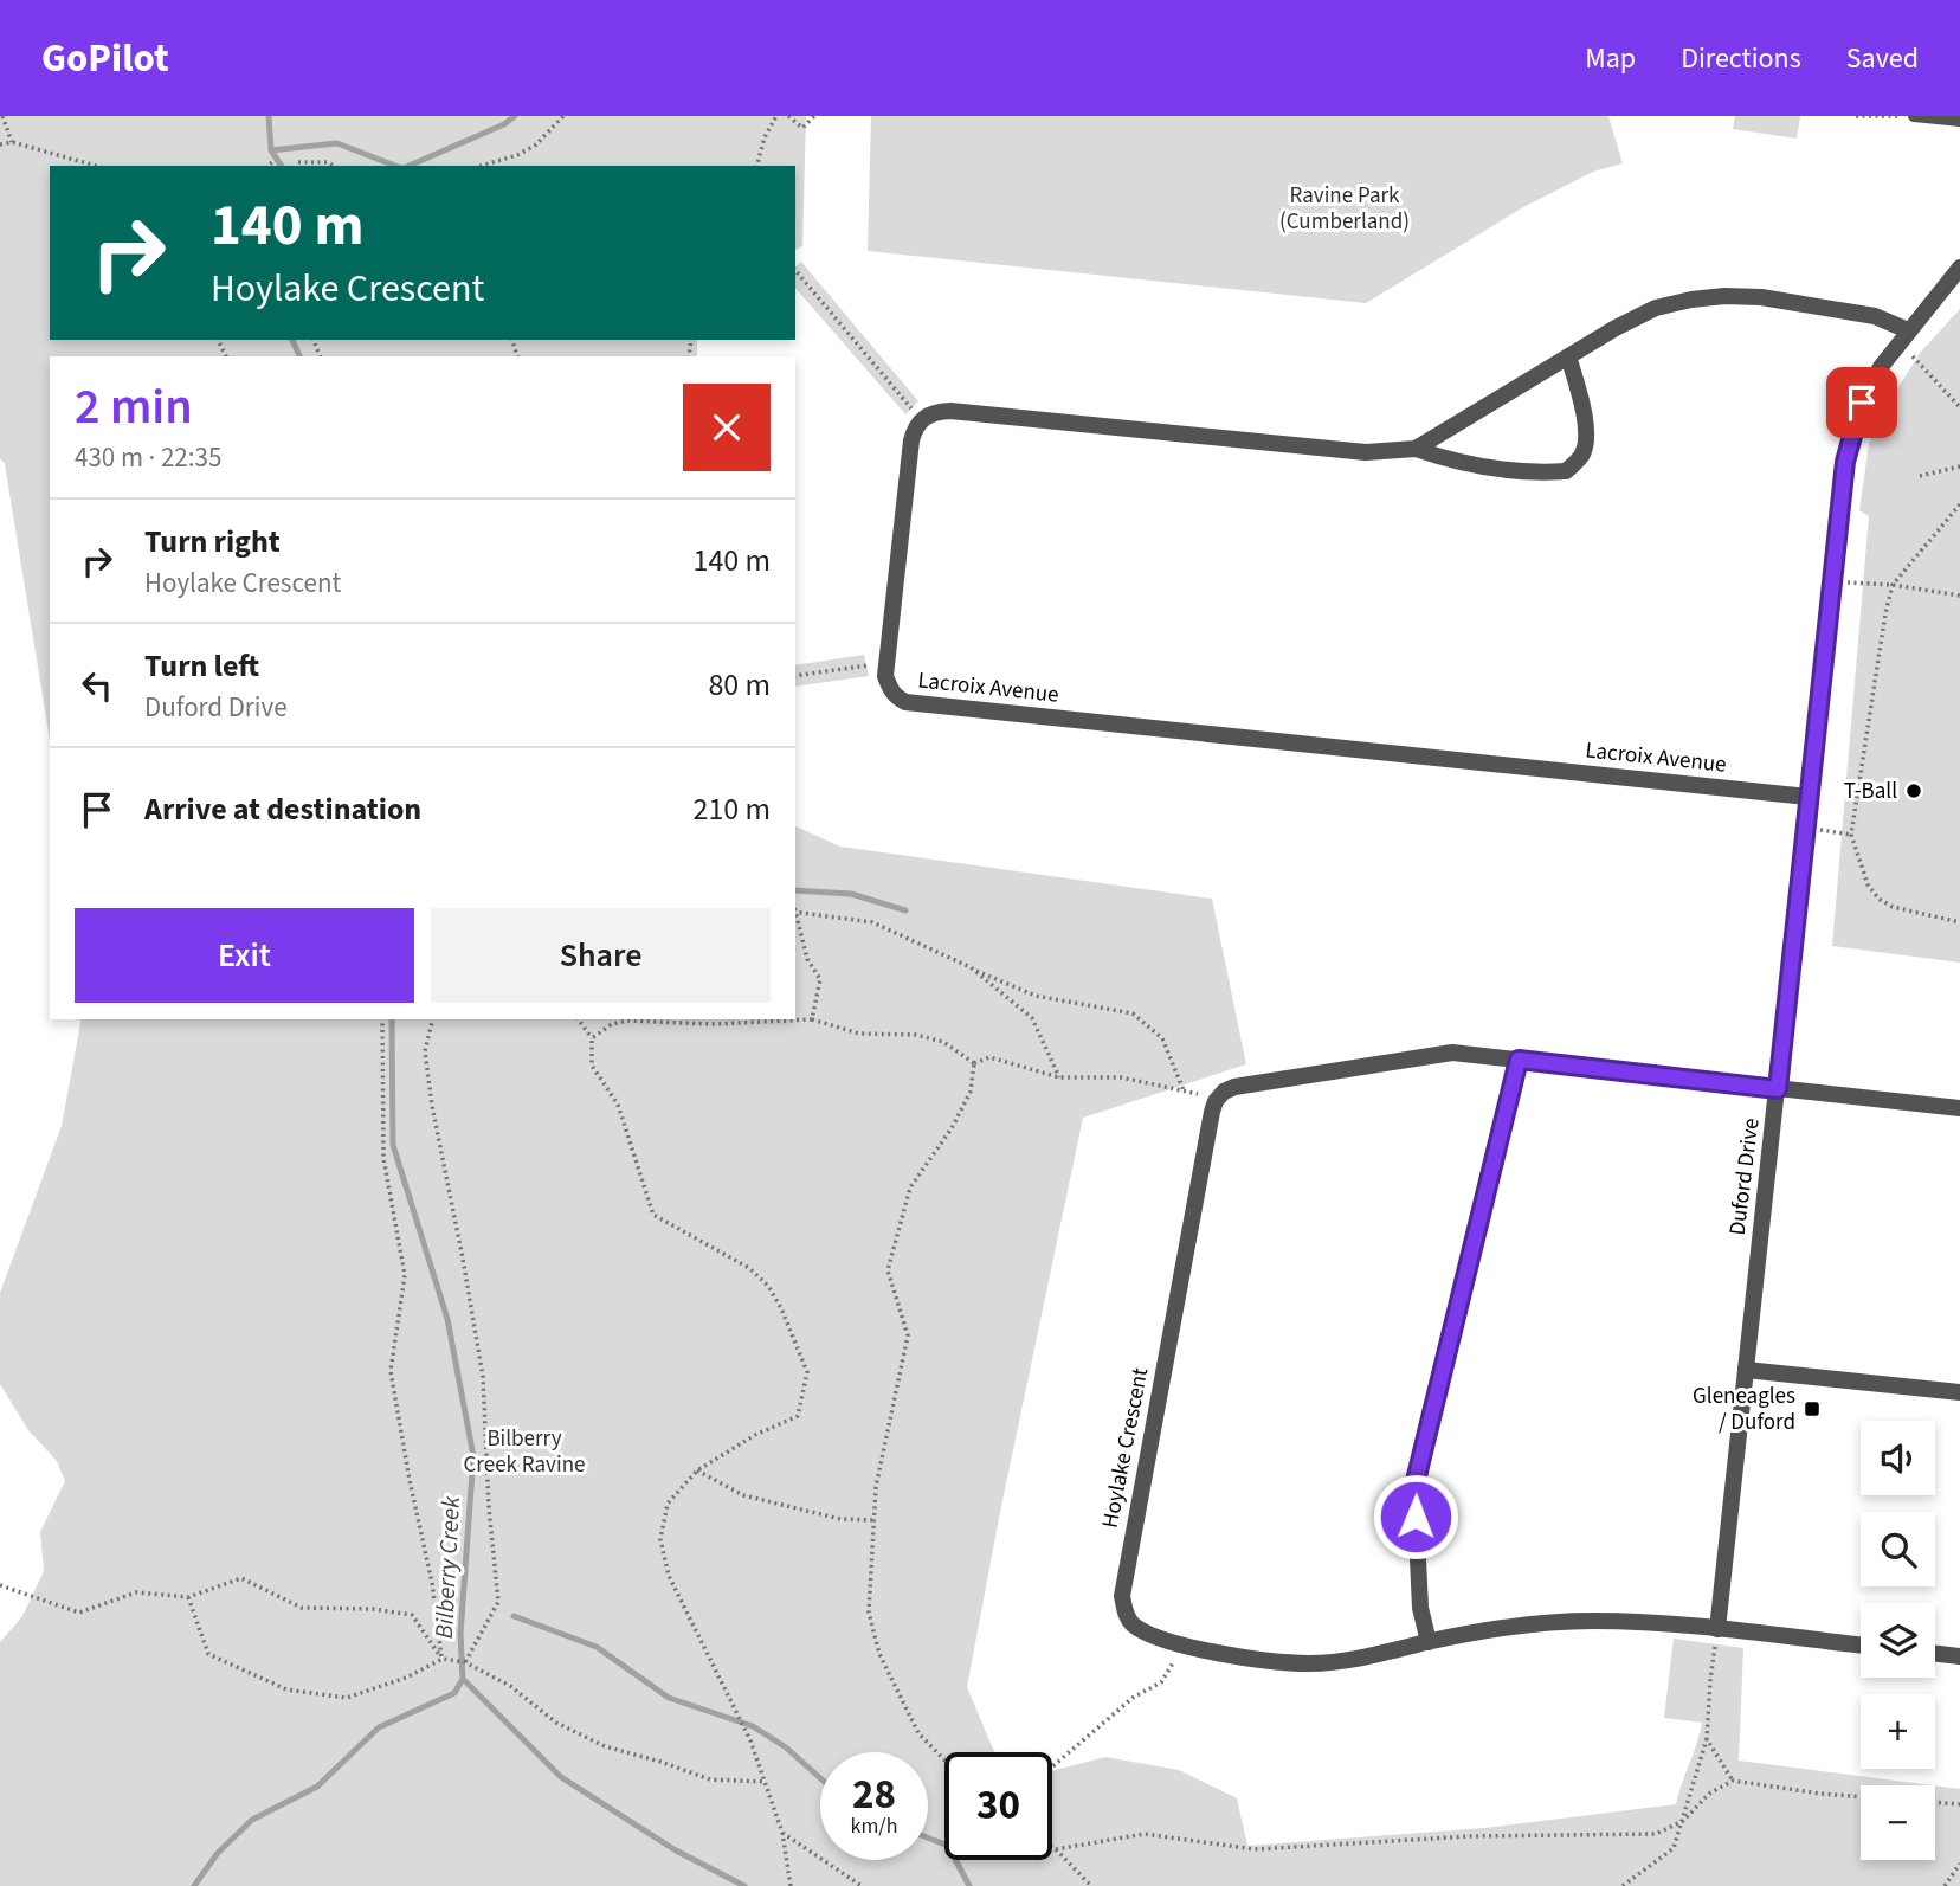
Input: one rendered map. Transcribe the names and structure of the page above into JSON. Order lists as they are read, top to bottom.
{
  "streets": {
    "street": ["Lacroix Avenue", "Duford Drive", "Hoylake Crescent"]
  },
  "crossings": [
    ["Lacroix Avenue", "Duford Drive"],
    ["Duford Drive", "Hoylake Crescent"]
  ],
  "water": ["Bilberry Creek"],
  "parks": ["Ravine Park (Cumberland)", "Bilberry Creek Ravine"],
  "places": {
    "other": ["T-Ball"],
    "transit": ["Gleneagles / Duford"]
  },
  "page": {
    "header": "GoPilot",
    "nav": ["Map", "Directions", "Saved"],
    "turn": ["140 m", "Hoylake Crescent"],
    "heading": ["2 min", "430 m · 22:35"],
    "list": [
      {
        "name": "Turn right",
        "note": "Hoylake Crescent",
        "value": "140 m"
      },
      {
        "name": "Turn left",
        "note": "Duford Drive",
        "value": "80 m"
      },
      {
        "name": "Arrive at destination",
        "value": "210 m"
      }
    ],
    "buttons": ["Exit", "Share"],
    "map_buttons": ["+", "−"],
    "speed": "28 km/h",
    "limit": "30"
  }
}
